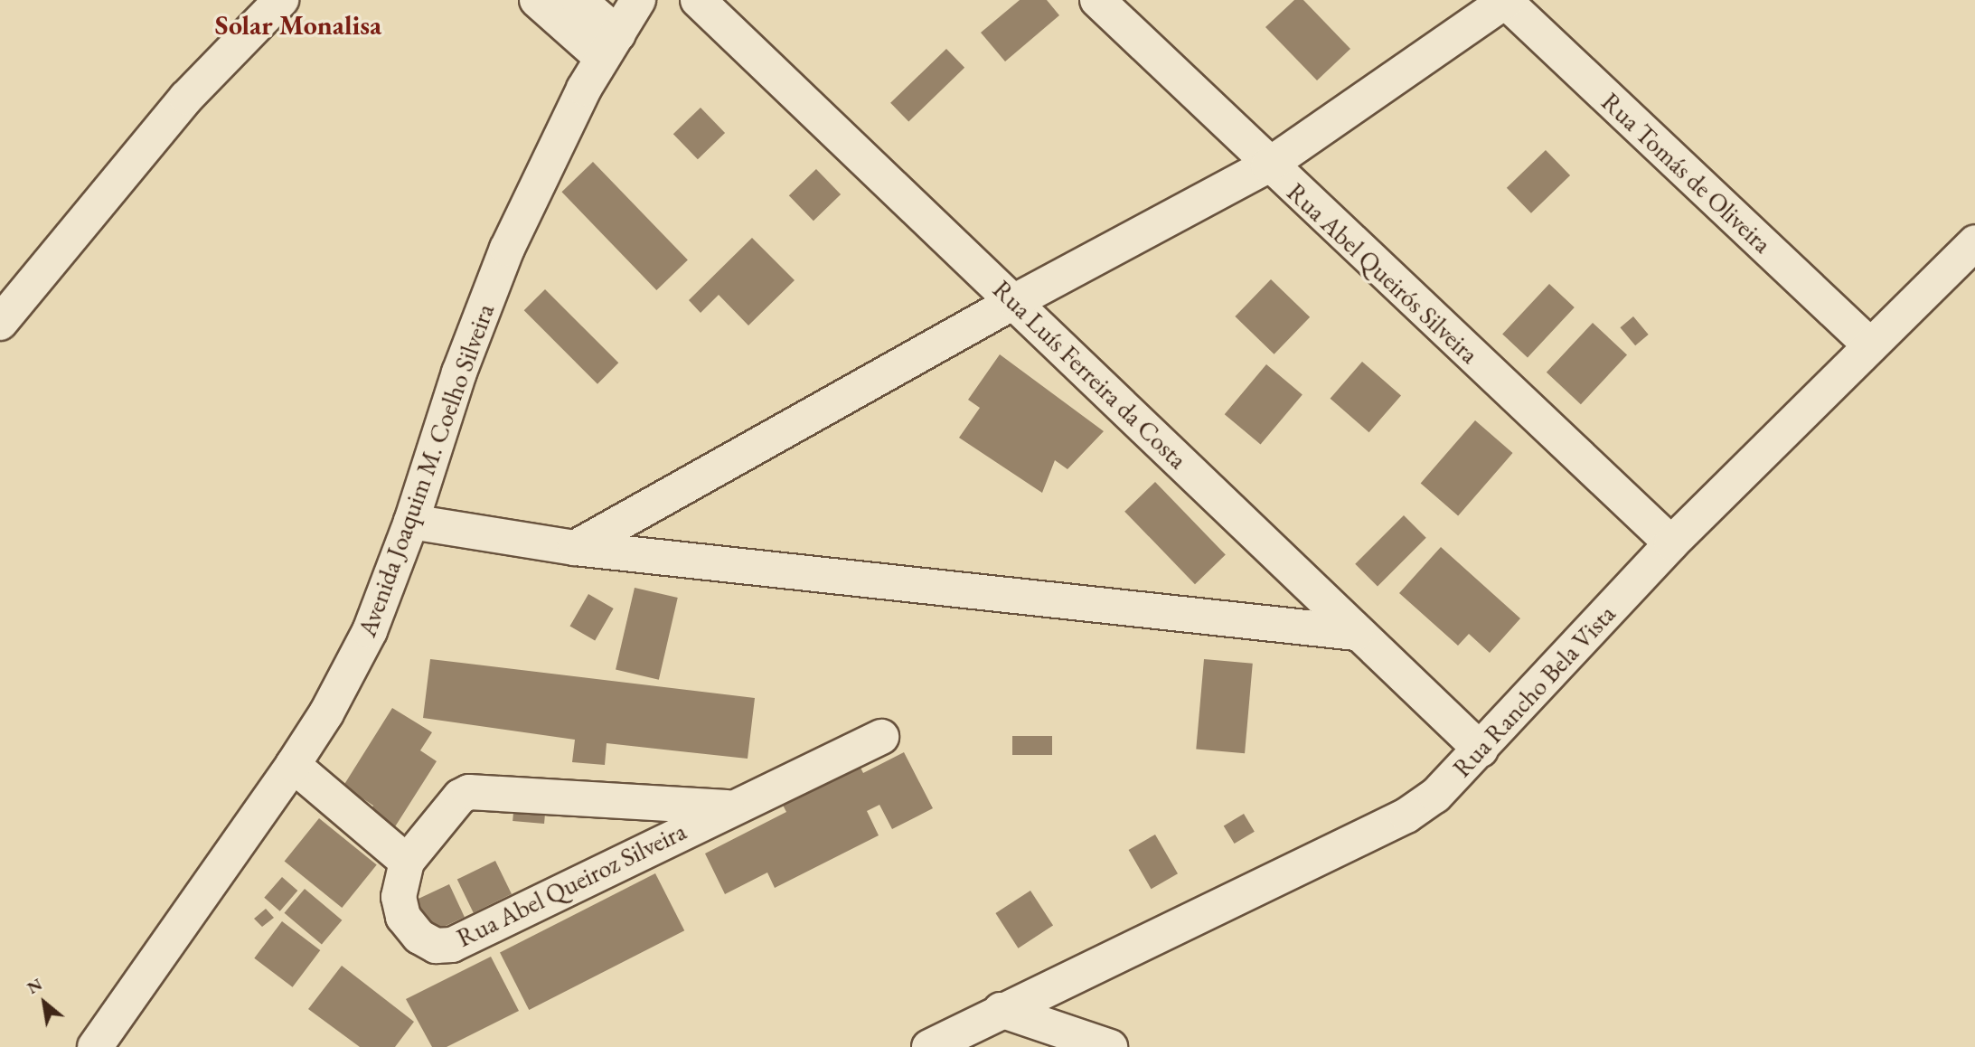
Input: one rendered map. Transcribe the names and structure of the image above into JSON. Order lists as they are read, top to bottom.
{
  "streets": {
    "street": [
      "Rua Tomás de Oliveira",
      "Rua Abel Queirós Silveira",
      "Rua Luís Ferreira da Costa",
      "Avenida Joaquim M. Coelho Silveira",
      "Rua Rancho Bela Vista",
      "Rua Abel Queiroz Silveira"
    ]
  },
  "crossings": [
    ["Rua Tomás de Oliveira", "Rua Rancho Bela Vista"],
    ["Rua Abel Queirós Silveira", "Rua Rancho Bela Vista"],
    ["Rua Luís Ferreira da Costa", "Rua Rancho Bela Vista"]
  ],
  "districts": ["Solar Monalisa"],
  "north": "top left"
}
